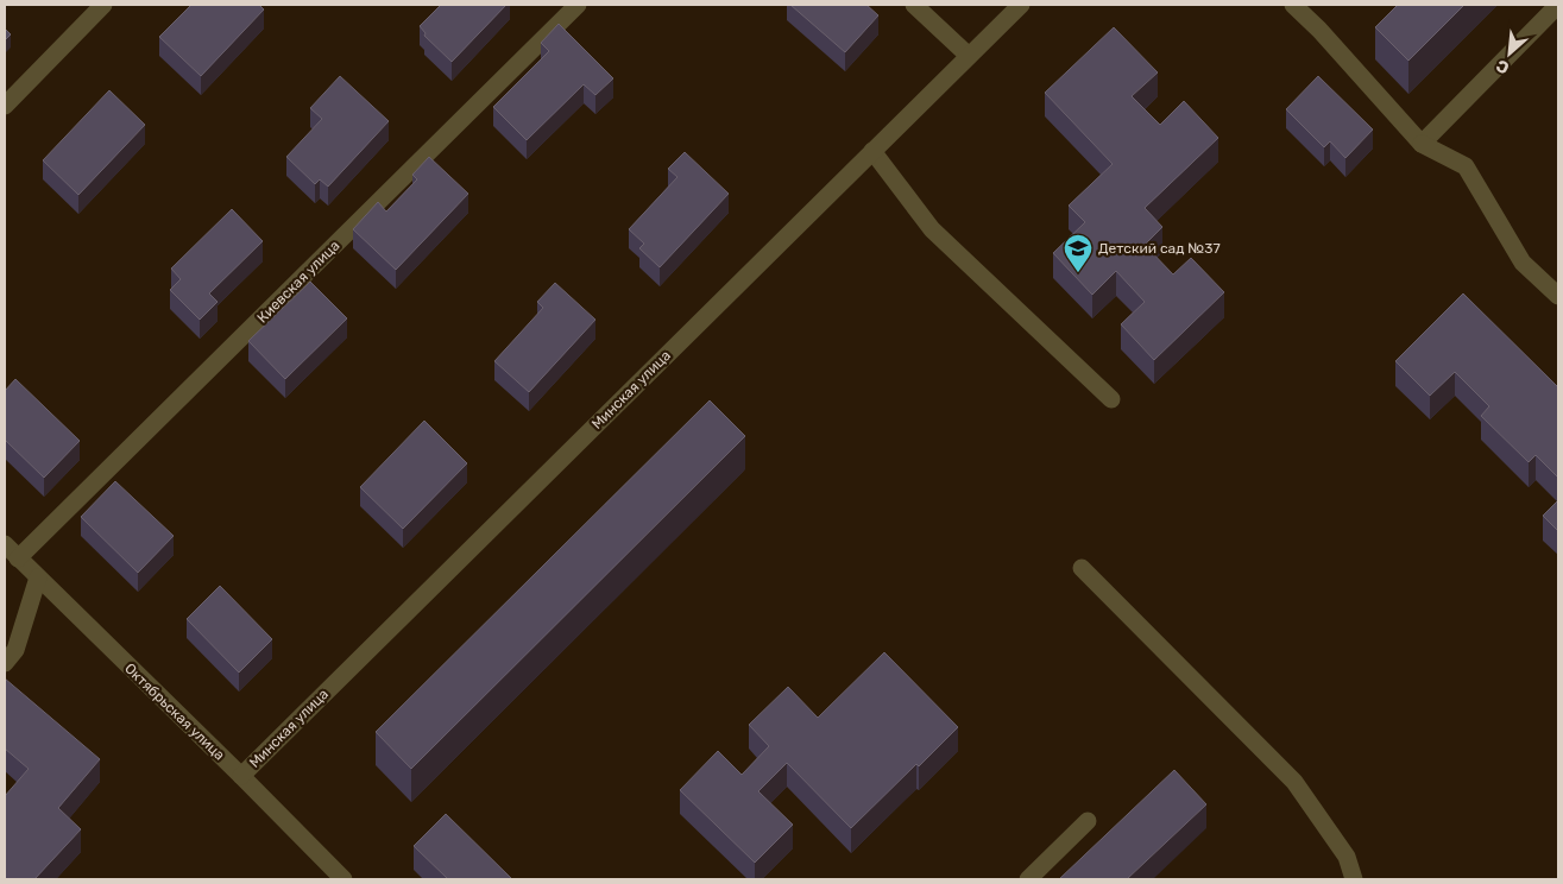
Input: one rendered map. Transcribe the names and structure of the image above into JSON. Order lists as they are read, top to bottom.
{
  "streets": {
    "street": ["Киевская улица", "Минская улица", "Октябрьская улица"]
  },
  "crossings": [
    ["Киевская улица", "Октябрьская улица"],
    ["Минская улица", "Октябрьская улица"]
  ],
  "places": {
    "school or university": ["Детский сад №37"]
  },
  "north": "bottom left"
}
